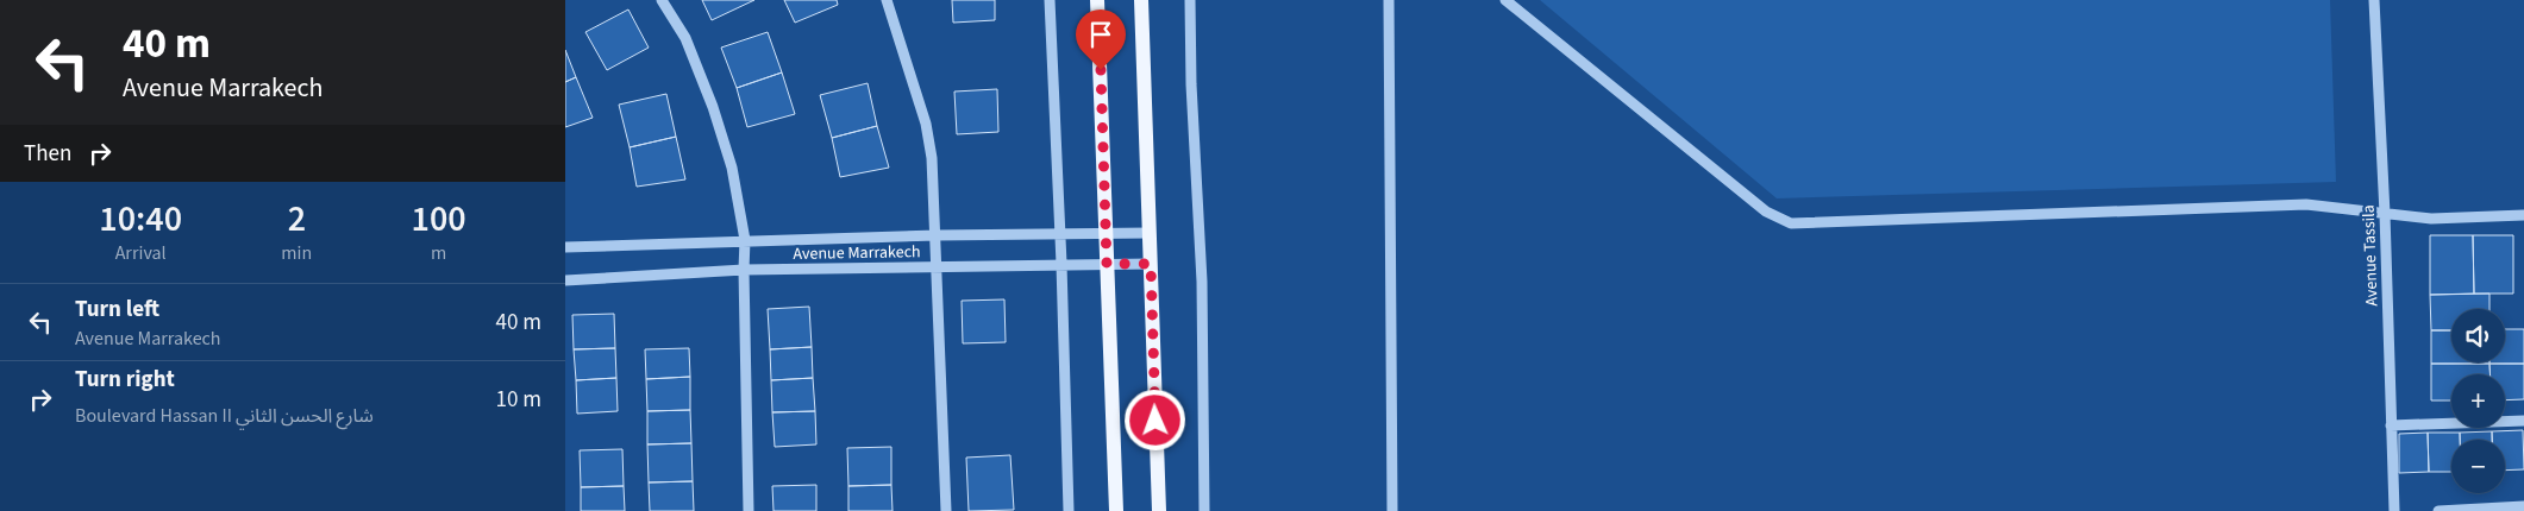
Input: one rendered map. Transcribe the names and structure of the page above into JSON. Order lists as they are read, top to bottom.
{
  "streets": {
    "street": ["Avenue Marrakech", "Avenue Tassila"]
  },
  "page": {
    "turn": ["40 m", "Avenue Marrakech"],
    "then": "Then",
    "eta": [
      "10:40",
      "Arrival",
      "2",
      "min",
      "100",
      "m"
    ],
    "list": [
      {
        "name": "Turn left",
        "note": "Avenue Marrakech",
        "value": "40 m"
      },
      {
        "name": "Turn right",
        "note": "Boulevard Hassan II شارع الحسن الثاني",
        "value": "10 m"
      }
    ],
    "map_buttons": ["+", "−"]
  }
}
